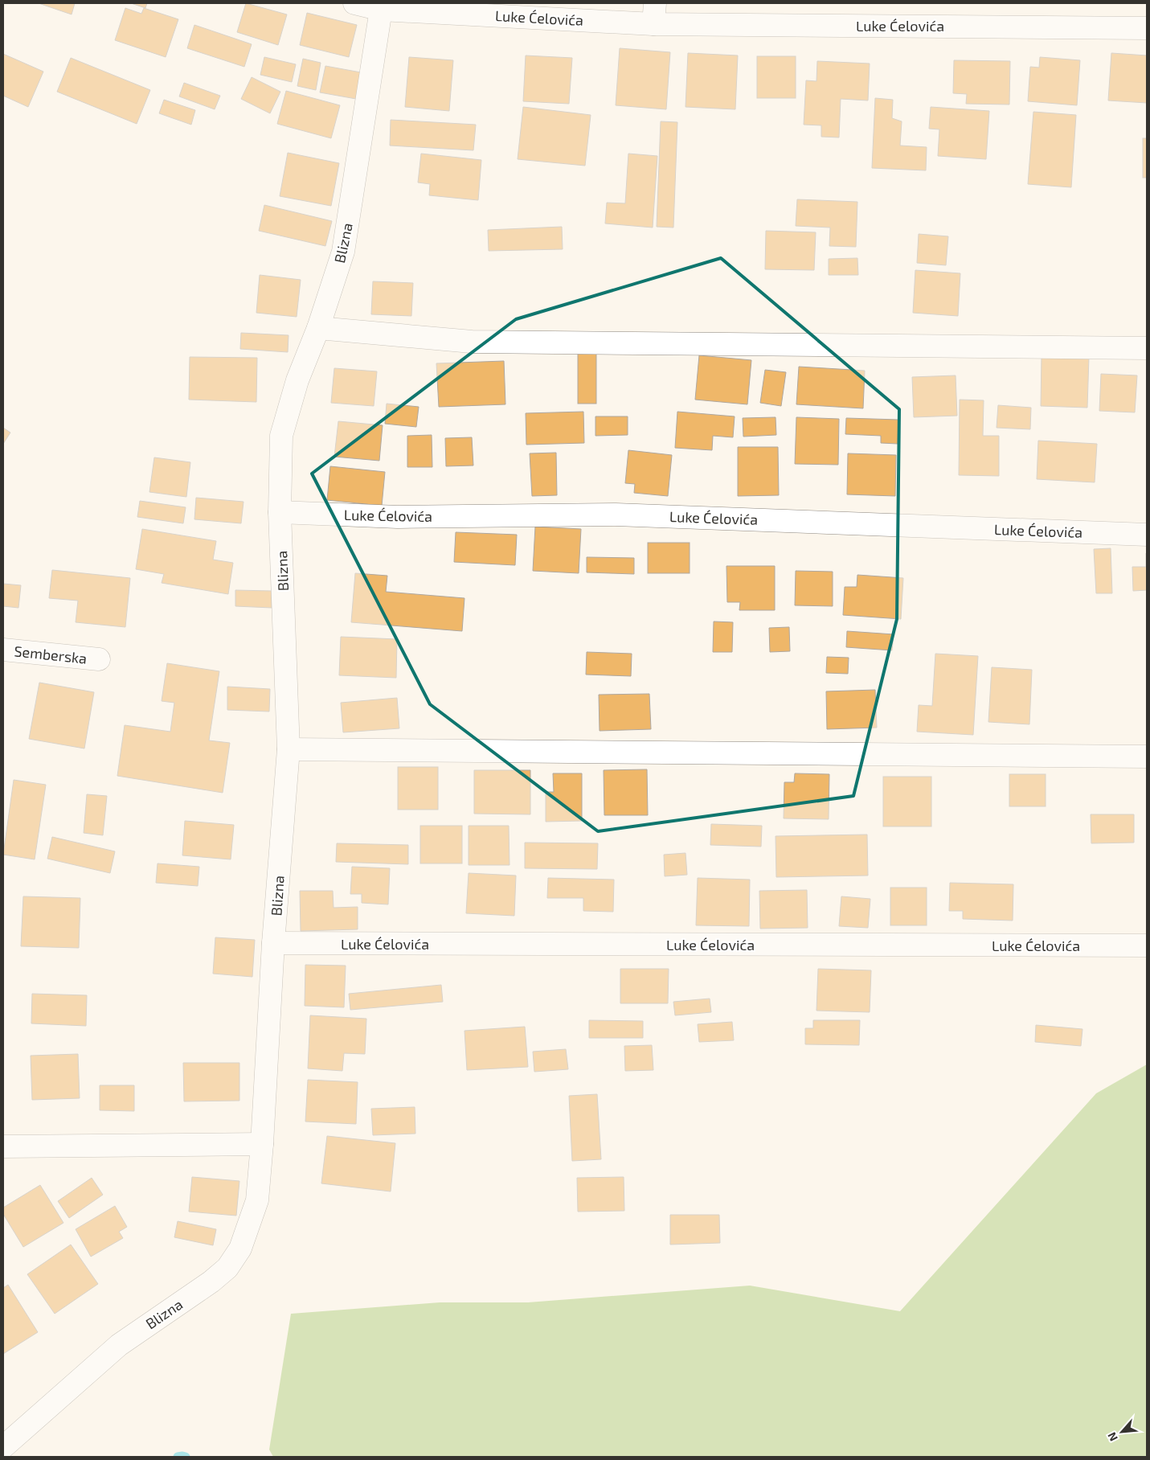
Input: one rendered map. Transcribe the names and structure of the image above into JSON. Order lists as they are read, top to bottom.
{
  "streets": {
    "street": ["Luke Ćelovića", "Blizna", "Semberska"]
  },
  "crossings": [
    ["Luke Ćelovića", "Blizna"]
  ],
  "north": "bottom left"
}
